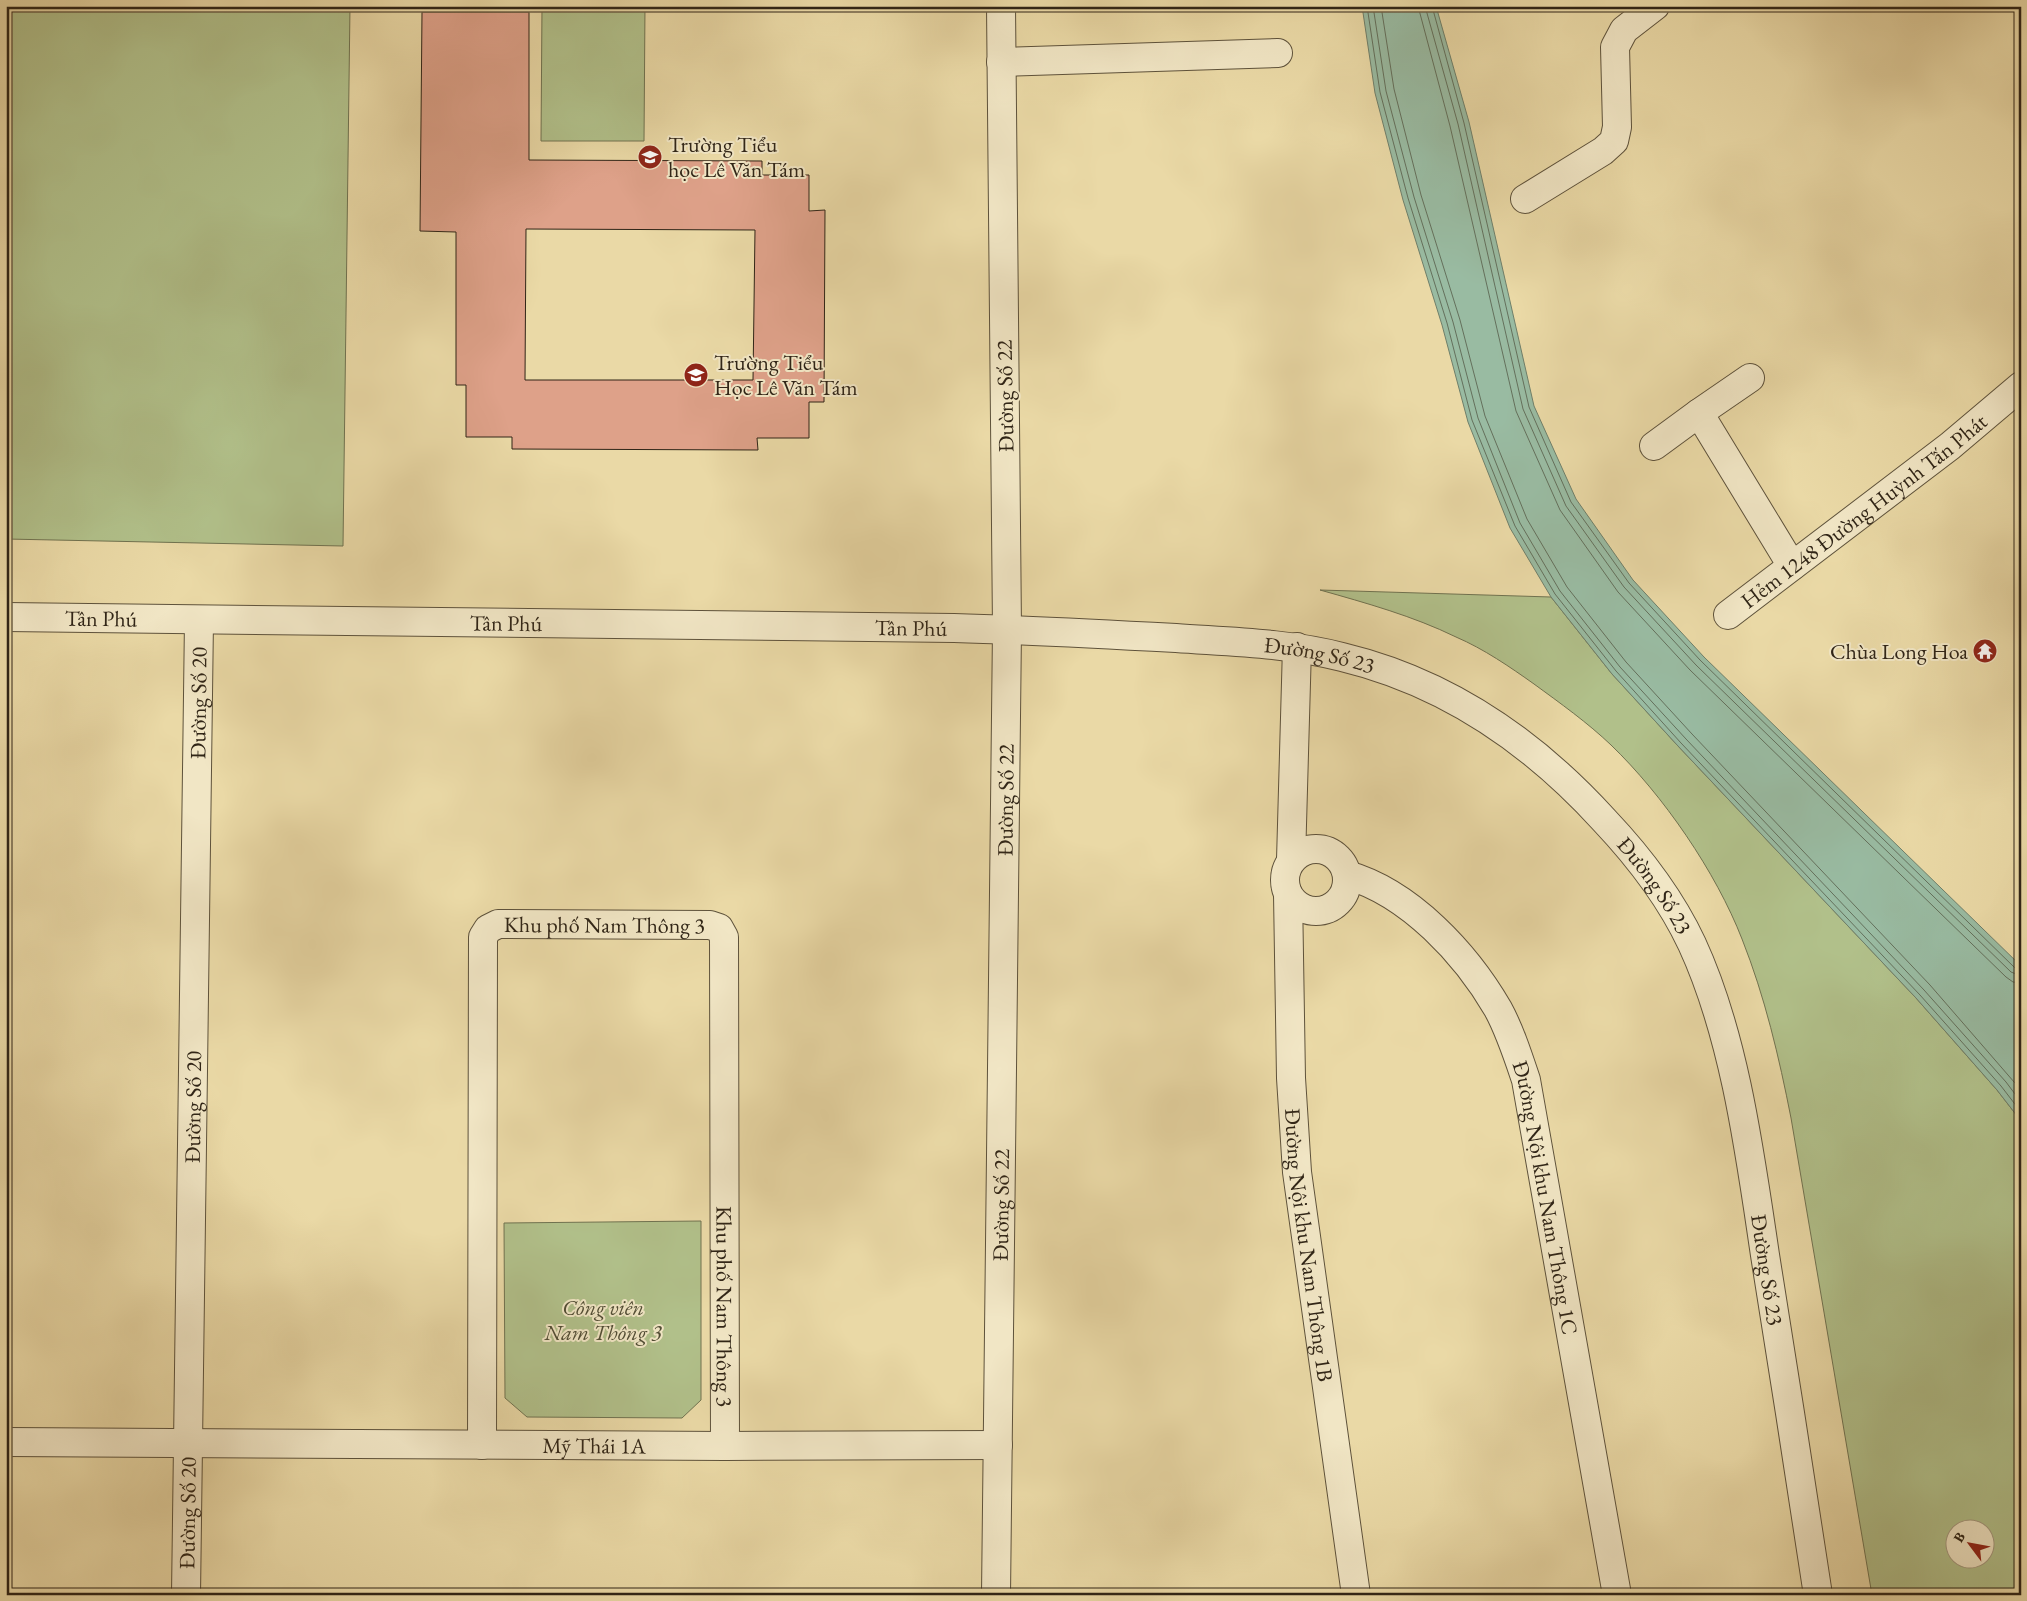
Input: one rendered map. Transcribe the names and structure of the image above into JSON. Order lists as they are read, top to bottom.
{
  "streets": {
    "street": [
      "Đường Số 22",
      "Hẻm 1248 Đường Huỳnh Tấn Phát",
      "Tân Phú",
      "Đường Số 23",
      "Đường Số 20",
      "Khu phố Nam Thông 3",
      "Đường Nội khu Nam Thông 1C",
      "Đường Nội khu Nam Thông 1B",
      "Mỹ Thái 1A"
    ]
  },
  "crossings": [
    ["Đường Số 22", "Tân Phú"],
    ["Đường Số 22", "Đường Số 23"],
    ["Đường Số 22", "Mỹ Thái 1A"],
    ["Tân Phú", "Đường Số 23"],
    ["Tân Phú", "Đường Số 20"],
    ["Đường Số 20", "Mỹ Thái 1A"],
    ["Khu phố Nam Thông 3", "Mỹ Thái 1A"],
    ["Đường Nội khu Nam Thông 1C", "Đường Nội khu Nam Thông 1B"]
  ],
  "parks": ["Công viên Nam Thông 3"],
  "places": {
    "school or university": ["Trường Tiểu học Lê Văn Tám", "Trường Tiểu Học Lê Văn Tám"],
    "temple": ["Chùa Long Hoa"]
  },
  "north": "top left"
}
